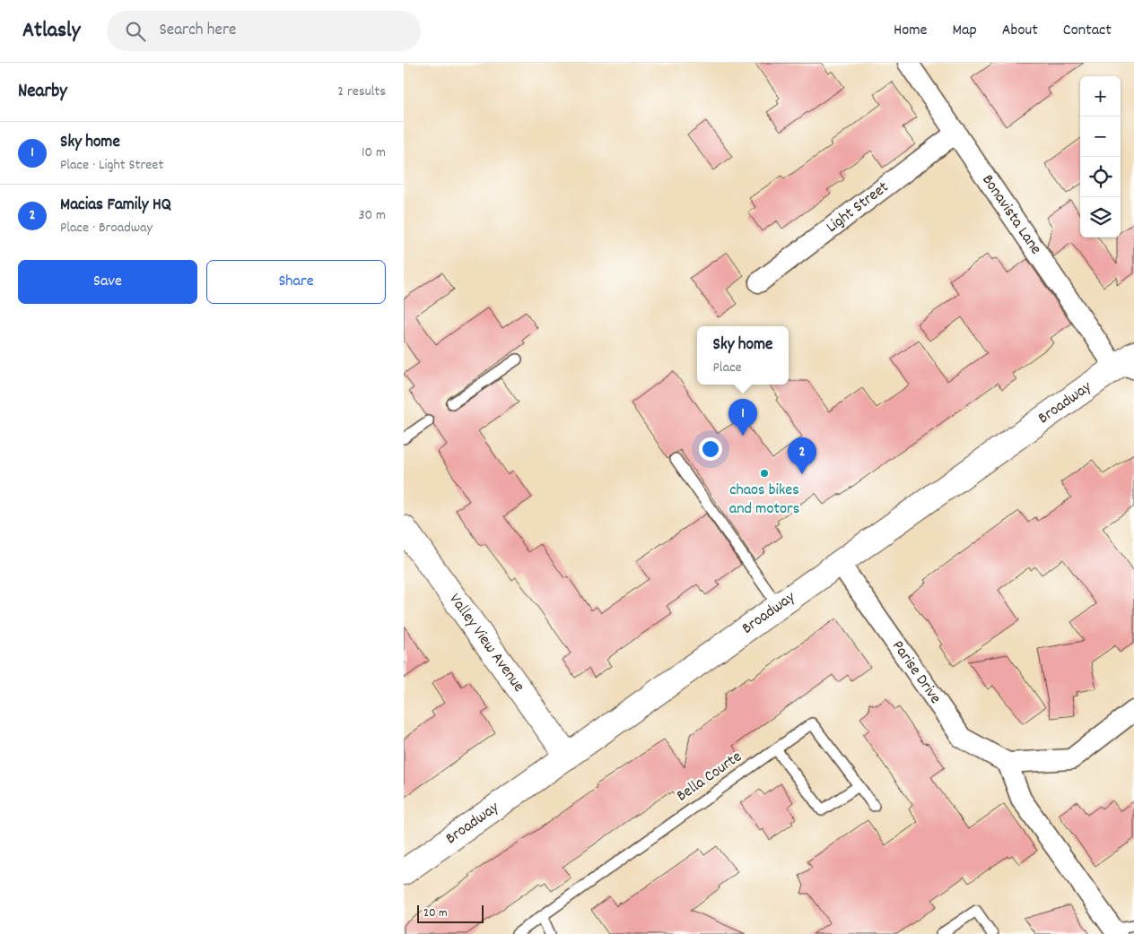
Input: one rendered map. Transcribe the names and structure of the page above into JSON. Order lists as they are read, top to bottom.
{
  "streets": {
    "street": [
      "Light Street",
      "Bonavista Lane",
      "Broadway",
      "Valley View Avenue",
      "Parise Drive"
    ],
    "lane": ["Bella Courte"]
  },
  "crossings": [
    ["Light Street", "Bonavista Lane"],
    ["Bonavista Lane", "Broadway"],
    ["Broadway", "Valley View Avenue"],
    ["Broadway", "Parise Drive"]
  ],
  "places": ["chaos bikes and motors"],
  "scale_bar": "20 m",
  "page": {
    "header": "Atlasly",
    "search": "Search here",
    "nav": [
      "Home",
      "Map",
      "About",
      "Contact"
    ],
    "heading": ["Nearby", "2 results"],
    "map_buttons": ["+", "−"],
    "list": [
      {
        "mark": "1",
        "name": "Sky home",
        "note": "Place · Light Street",
        "value": "10 m"
      },
      {
        "mark": "2",
        "name": "Macias Family HQ",
        "note": "Place · Broadway",
        "value": "30 m"
      }
    ],
    "buttons": ["Save", "Share"],
    "popup": ["Sky home", "Place"],
    "pins": ["1", "2"],
    "scale": "20 m"
  }
}
